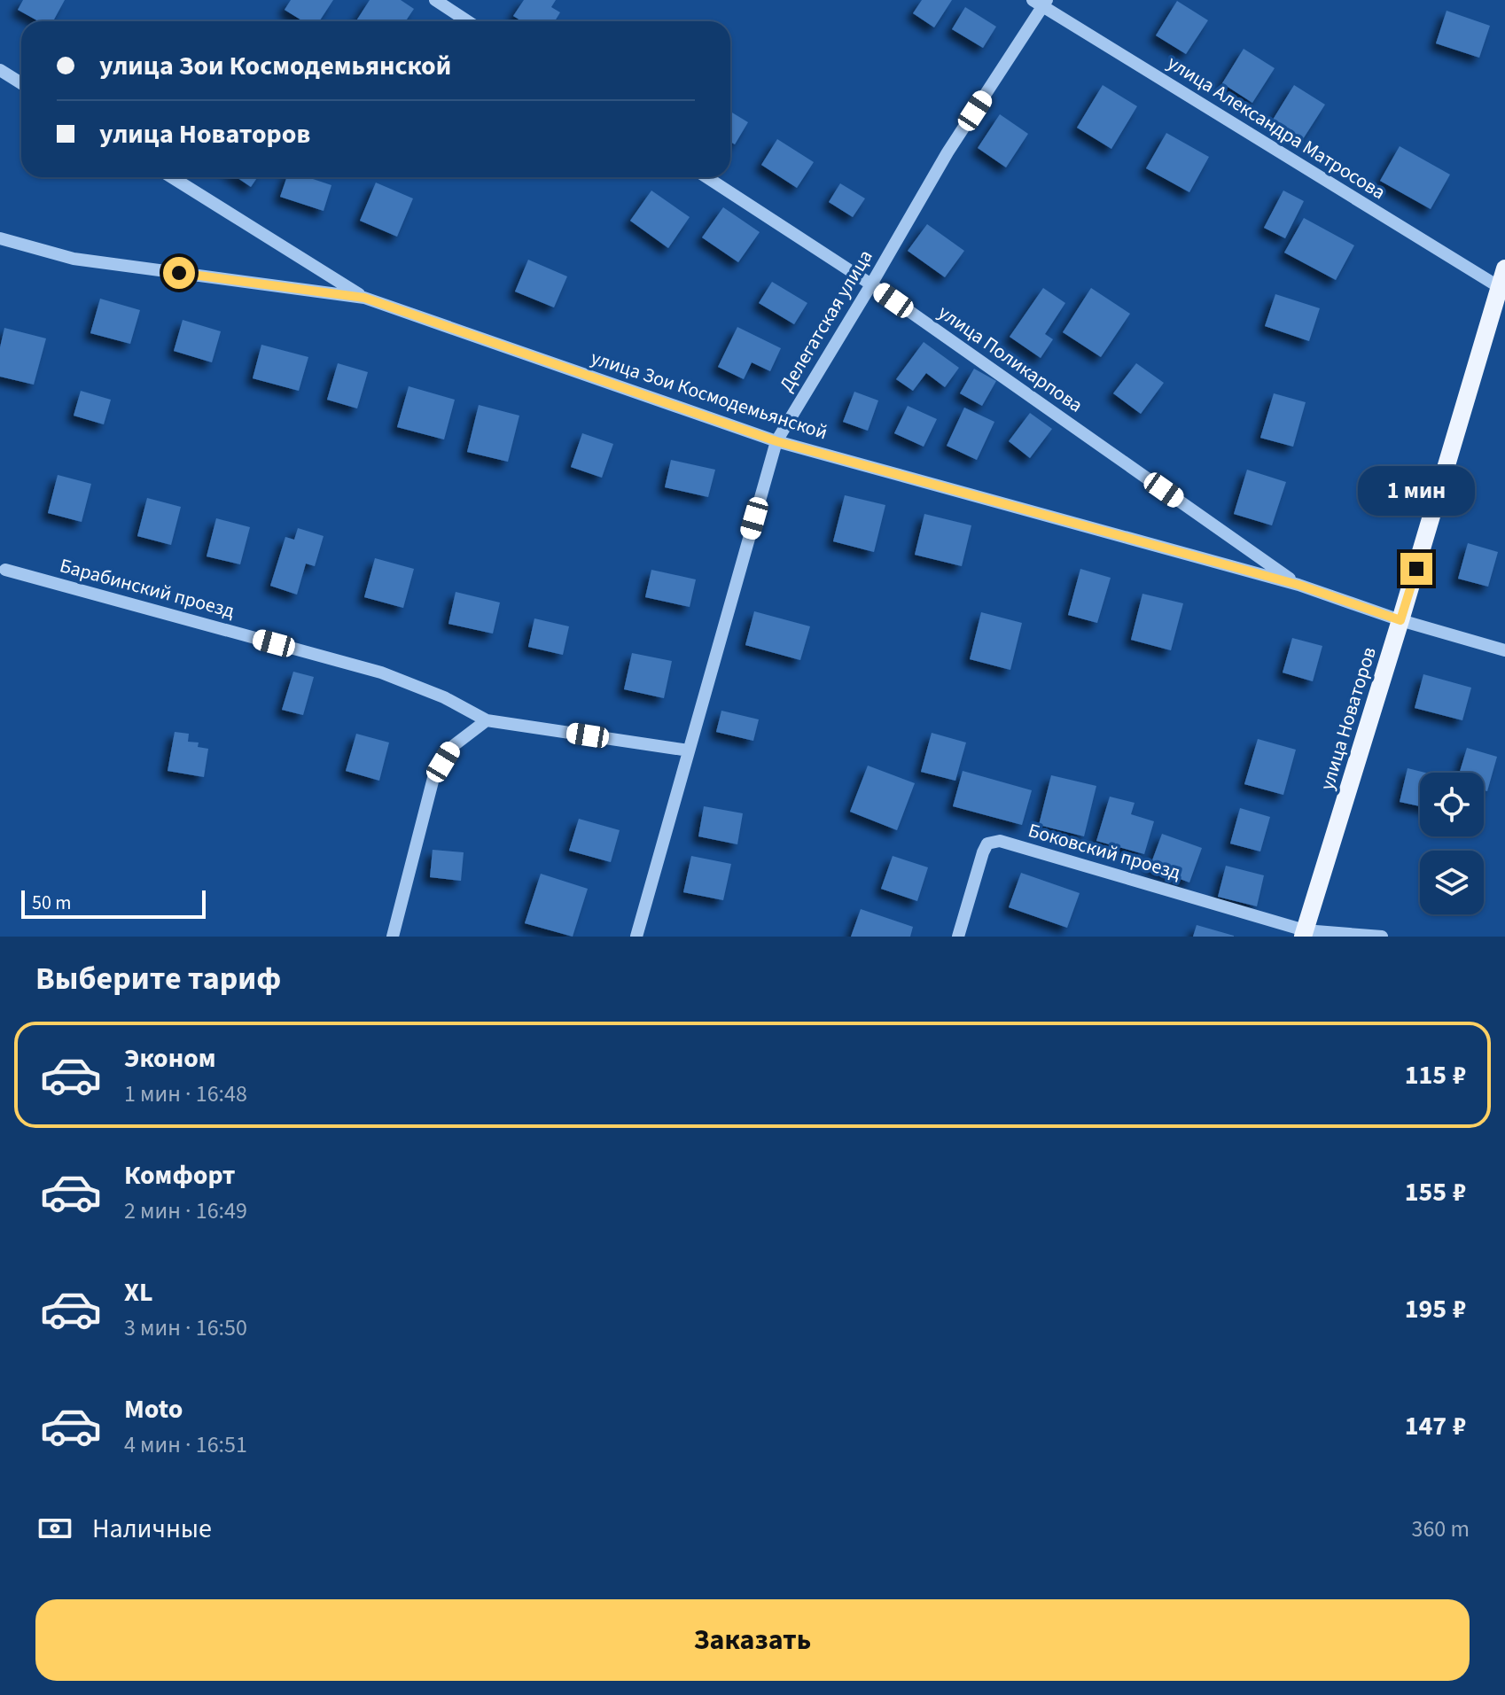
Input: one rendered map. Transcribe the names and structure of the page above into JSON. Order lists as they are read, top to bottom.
{
  "streets": {
    "main road": ["улица Новаторов"],
    "street": [
      "улица Александра Матросова",
      "Делегатская улица",
      "улица Поликарпова",
      "улица Зои Космодемьянской",
      "Барабинский проезд",
      "Боковский проезд"
    ]
  },
  "crossings": [
    ["улица Александра Матросова", "Делегатская улица"],
    ["улица Александра Матросова", "улица Новаторов"],
    ["Делегатская улица", "улица Поликарпова"],
    ["Делегатская улица", "улица Зои Космодемьянской"],
    ["Делегатская улица", "Барабинский проезд"],
    ["улица Поликарпова", "улица Зои Космодемьянской"],
    ["улица Зои Космодемьянской", "улица Новаторов"],
    ["улица Новаторов", "Боковский проезд"]
  ],
  "scale_bar": "50 m",
  "page": {
    "banner": ["улица Зои Космодемьянской", "улица Новаторов"],
    "bubble": "1 мин",
    "scale": "50 m",
    "heading": "Выберите тариф",
    "list": [
      {
        "name": "Эконом",
        "note": "1 мин · 16:48",
        "value": "115 ₽"
      },
      {
        "name": "Комфорт",
        "note": "2 мин · 16:49",
        "value": "155 ₽"
      },
      {
        "name": "XL",
        "note": "3 мин · 16:50",
        "value": "195 ₽"
      },
      {
        "name": "Moto",
        "note": "4 мин · 16:51",
        "value": "147 ₽"
      }
    ],
    "pay": ["Наличные", "360 m"],
    "buttons": "Заказать"
  }
}
